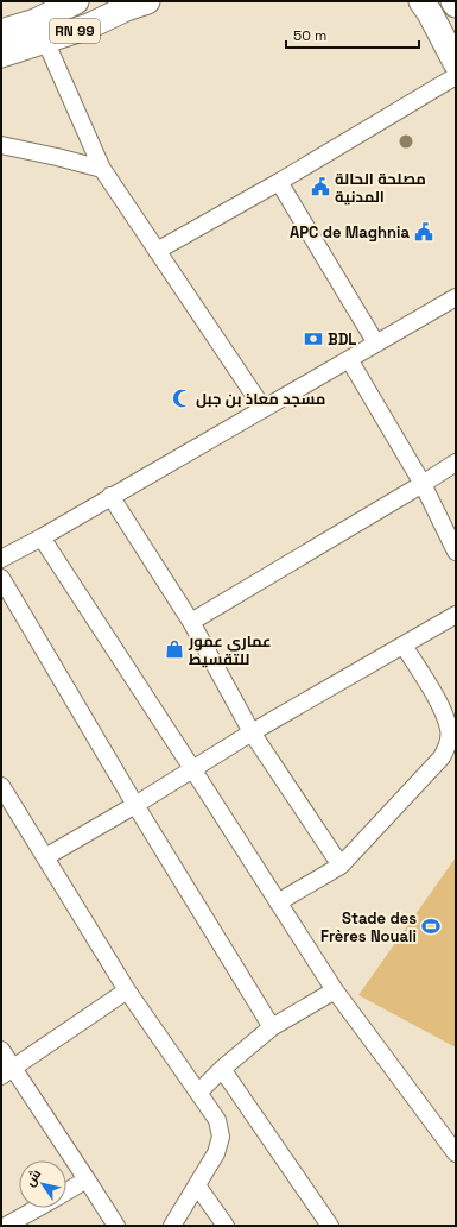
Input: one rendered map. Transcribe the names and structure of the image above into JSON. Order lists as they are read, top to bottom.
{
  "streets": {
    "main road": ["RN 99"]
  },
  "places": {
    "public building": ["مصلحة الحالة المدنية", "APC de Maghnia"],
    "bank": ["BDL"],
    "mosque": ["مسجد معاذ بن جبل"],
    "shop": ["عماري عمور للتقسيط"],
    "sports": ["Stade des Frères Nouali"]
  },
  "scale_bar": "50 m",
  "north": "top left"
}
